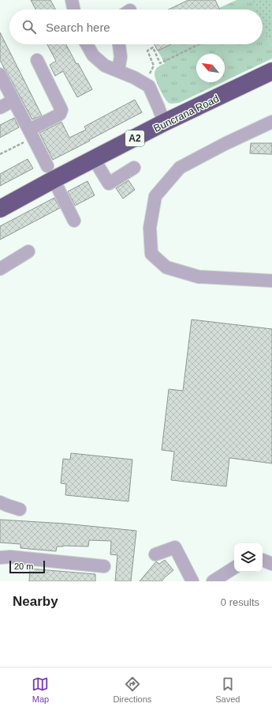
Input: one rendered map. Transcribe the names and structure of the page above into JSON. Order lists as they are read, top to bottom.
{
  "streets": {
    "highway": ["Buncrana Road", "A2"]
  },
  "scale_bar": "20 m",
  "north": "top left",
  "page": {
    "search": "Search here",
    "scale": "20 m",
    "heading": ["Nearby", "0 results"],
    "nav": ["Map", "Directions", "Saved"]
  }
}
